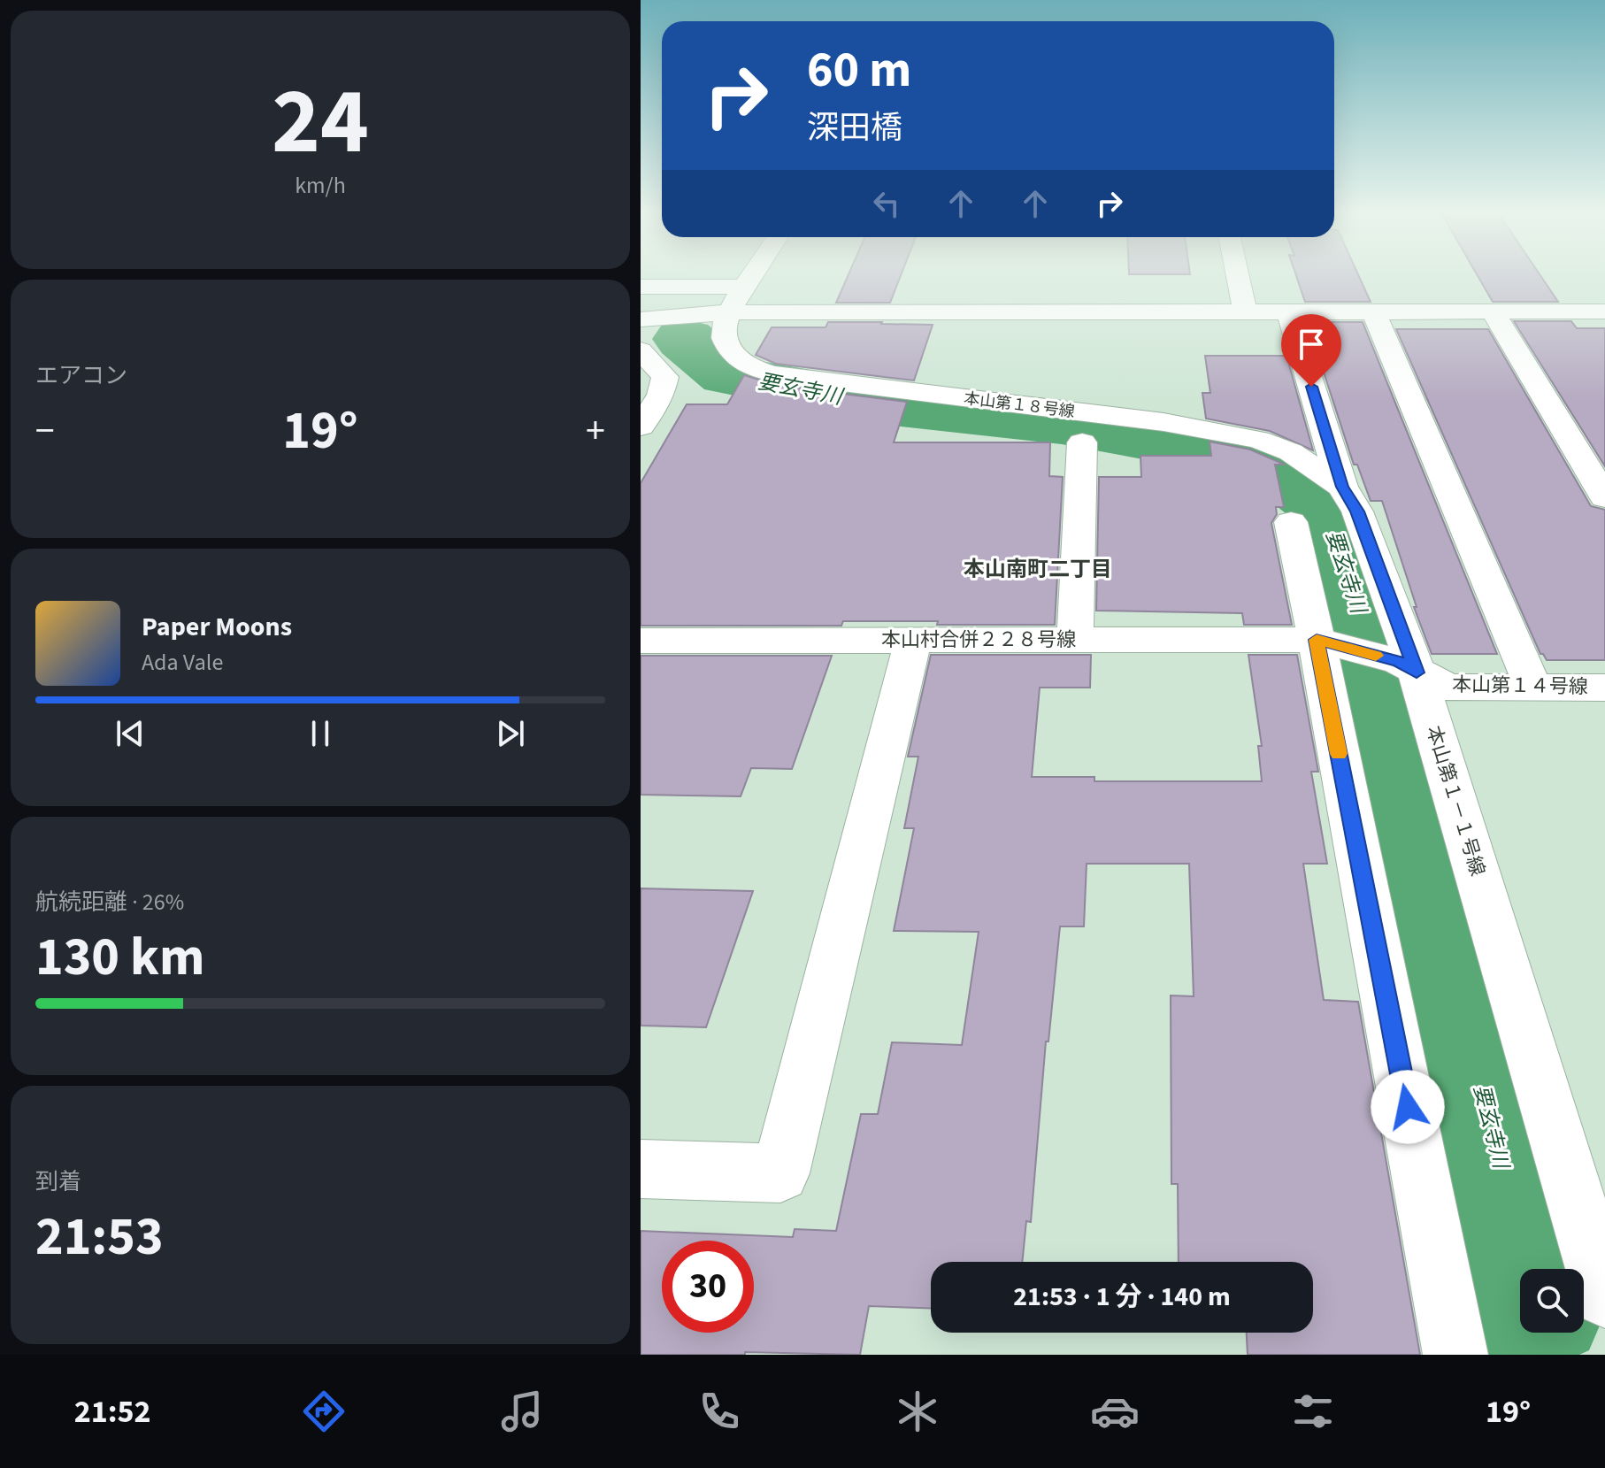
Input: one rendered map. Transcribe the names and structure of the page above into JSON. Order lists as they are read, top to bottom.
{
  "streets": {
    "street": [
      "本山第１８号線",
      "本山村合併２２８号線",
      "本山第１４号線",
      "本山第１－１号線"
    ]
  },
  "crossings": [
    ["本山第１８号線", "本山第１－１号線"],
    ["本山村合併２２８号線", "本山第１４号線"],
    ["本山村合併２２８号線", "本山第１－１号線"],
    ["本山第１４号線", "本山第１－１号線"]
  ],
  "districts": ["本山南町二丁目"],
  "water": ["要玄寺川"],
  "page": {
    "tile": [
      ["24", "km/h"],
      "エアコン",
      ["航続距離 · 26%", "130 km"],
      ["到着", "21:53"]
    ],
    "turn": ["60 m", "深田橋"],
    "heat": ["−", "19°", "+"],
    "song": ["Paper Moons", "Ada Vale"],
    "limit": "30",
    "trip": "21:53 · 1 分 · 140 m",
    "tabs": ["21:52", "19°"]
  }
}
